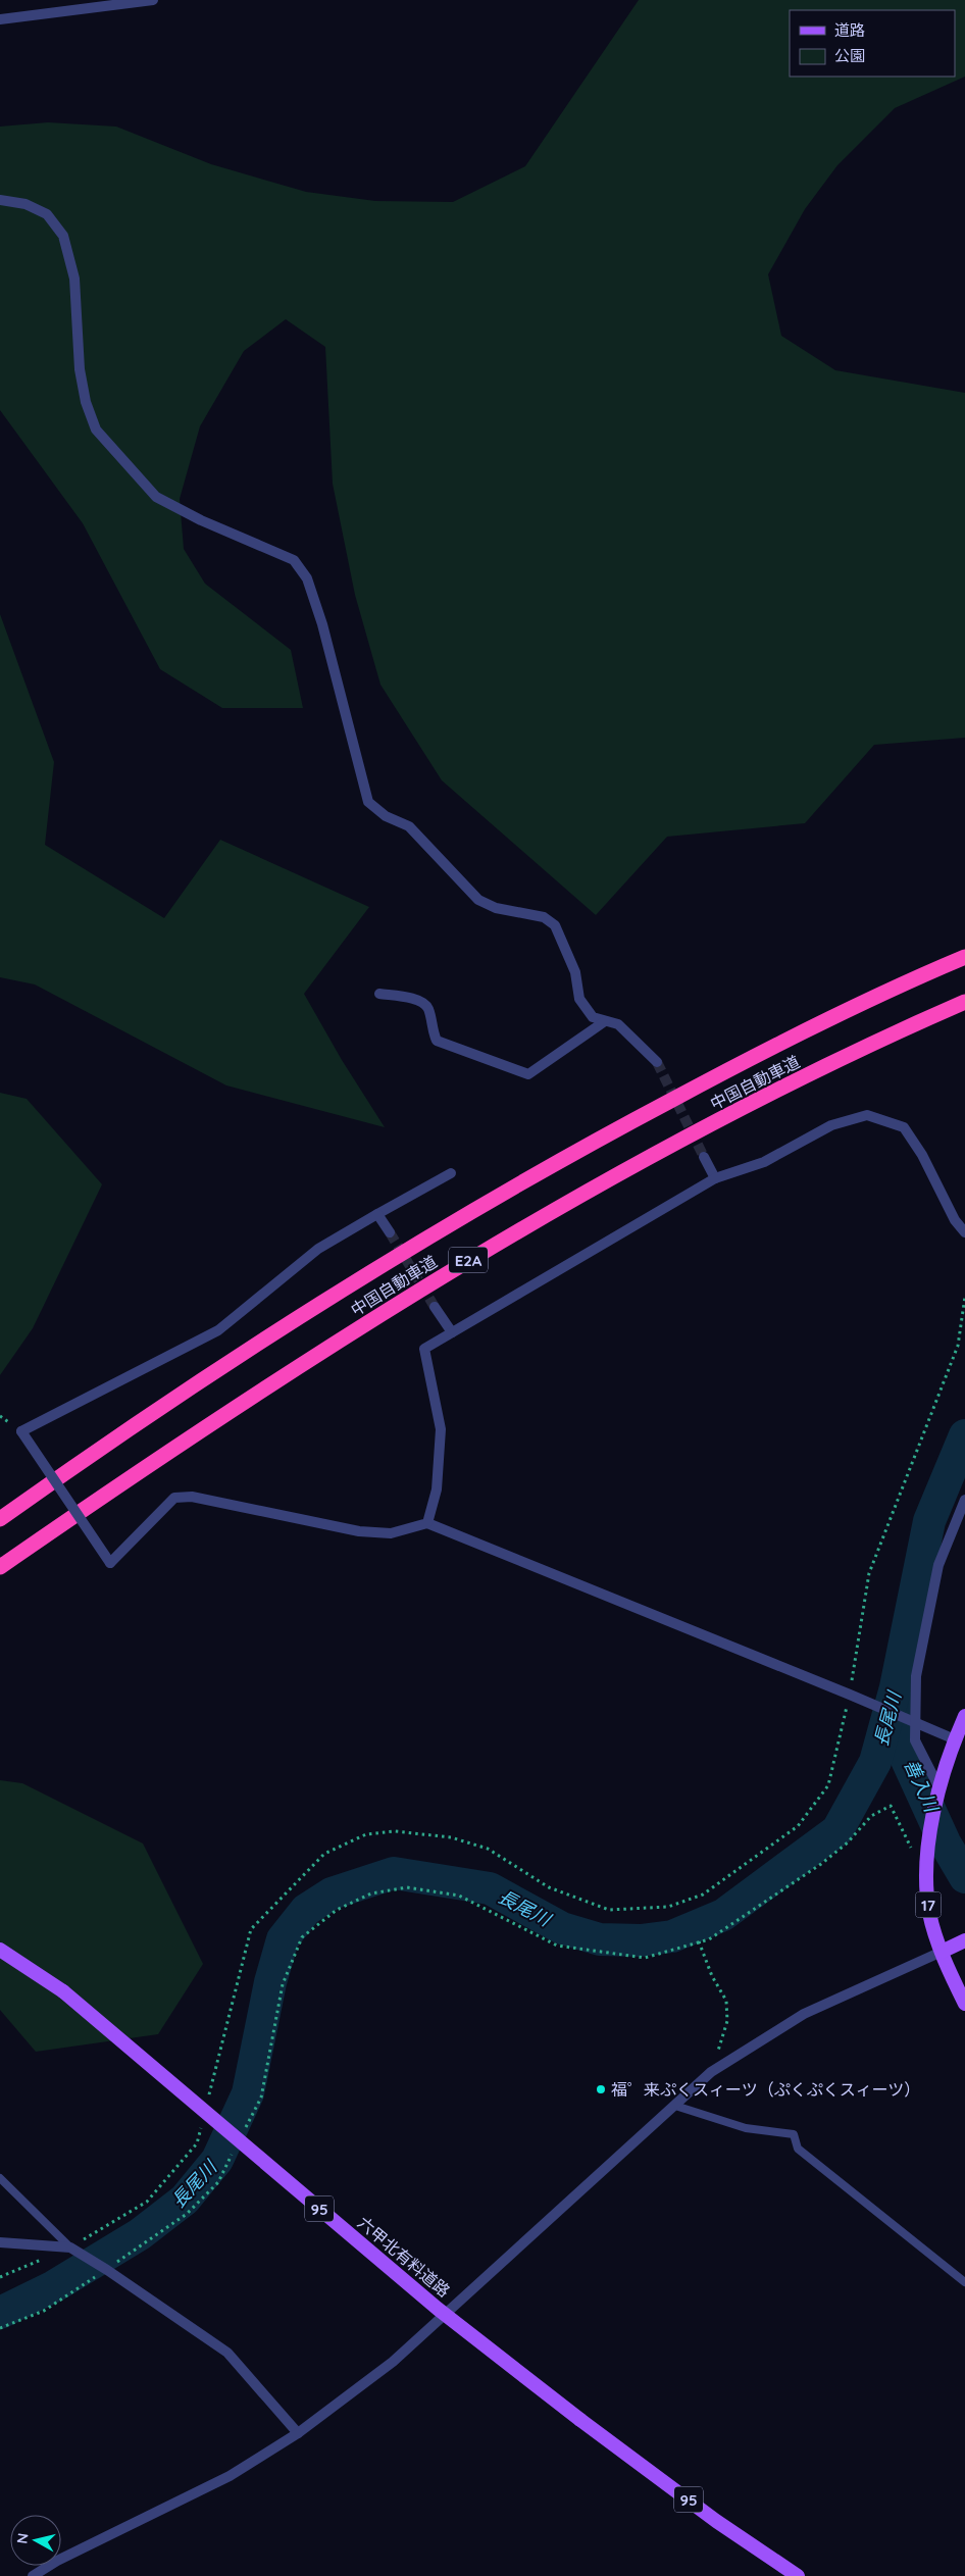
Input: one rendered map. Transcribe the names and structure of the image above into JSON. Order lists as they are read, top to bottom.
{
  "streets": {
    "highway": ["中国自動車道", "E2A"],
    "main road": ["17", "95", "六甲北有料道路"]
  },
  "water": ["長尾川", "善入川"],
  "places": ["福゜来ぷくスィーツ（ぷくぷくスィーツ）"],
  "legend": ["道路", "公園"],
  "north": "left"
}
